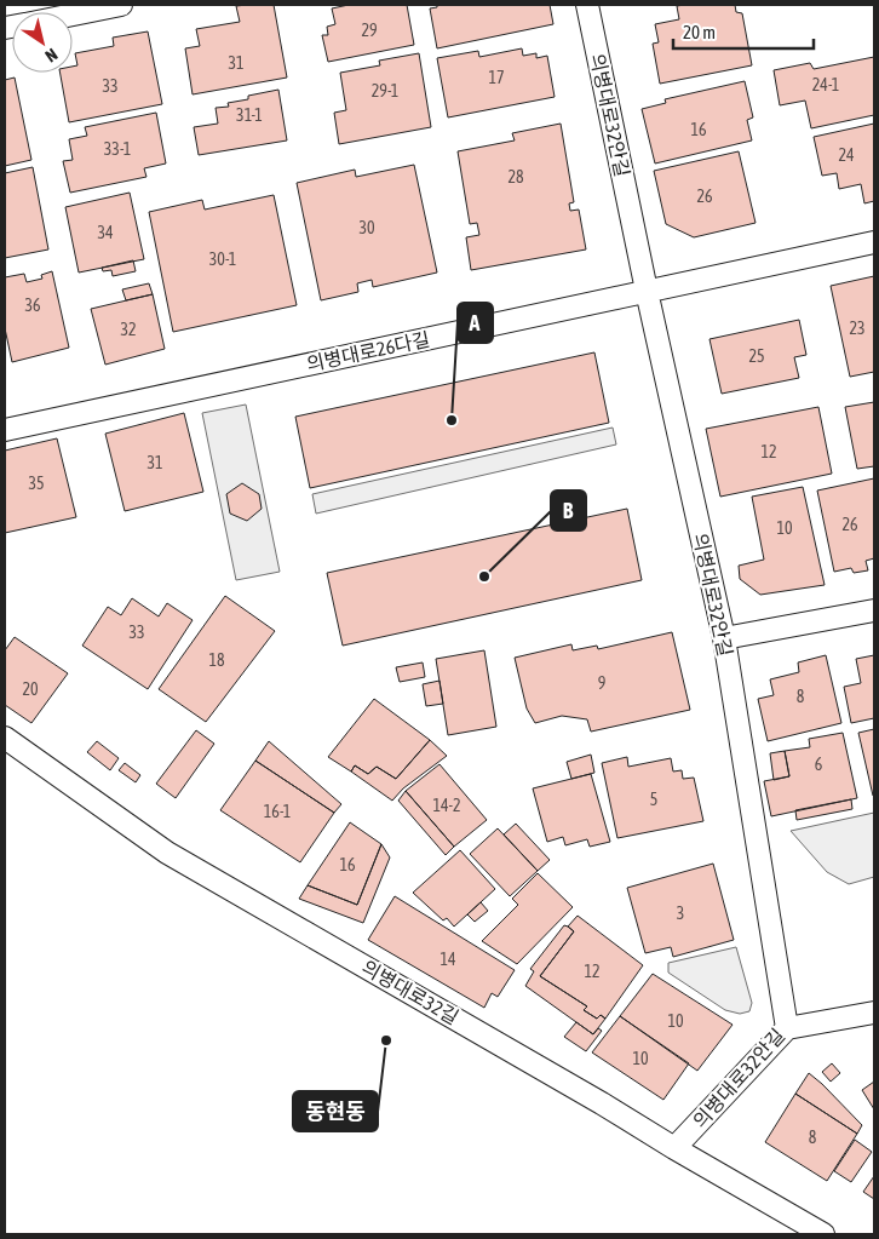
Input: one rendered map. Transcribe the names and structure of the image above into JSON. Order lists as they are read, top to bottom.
{
  "streets": {
    "lane": ["의병대로32안길", "의병대로26다길", "의병대로32길"]
  },
  "crossings": [
    ["의병대로32안길", "의병대로26다길"],
    ["의병대로32안길", "의병대로32길"]
  ],
  "places": ["A", "B", "동현동"],
  "house_numbers": [
    "29",
    "31",
    "17",
    "24-1",
    "33",
    "29-1",
    "31-1",
    "16",
    "33-1",
    "24",
    "28",
    "26",
    "30",
    "34",
    "30-1",
    "36",
    "23",
    "32",
    "25",
    "12",
    "31",
    "35",
    "26",
    "10",
    "33",
    "18",
    "9",
    "20",
    "8",
    "6",
    "5",
    "14-2",
    "16-1",
    "16",
    "3",
    "14",
    "12",
    "10",
    "10",
    "8"
  ],
  "scale_bar": "20 m",
  "north": "bottom right"
}
